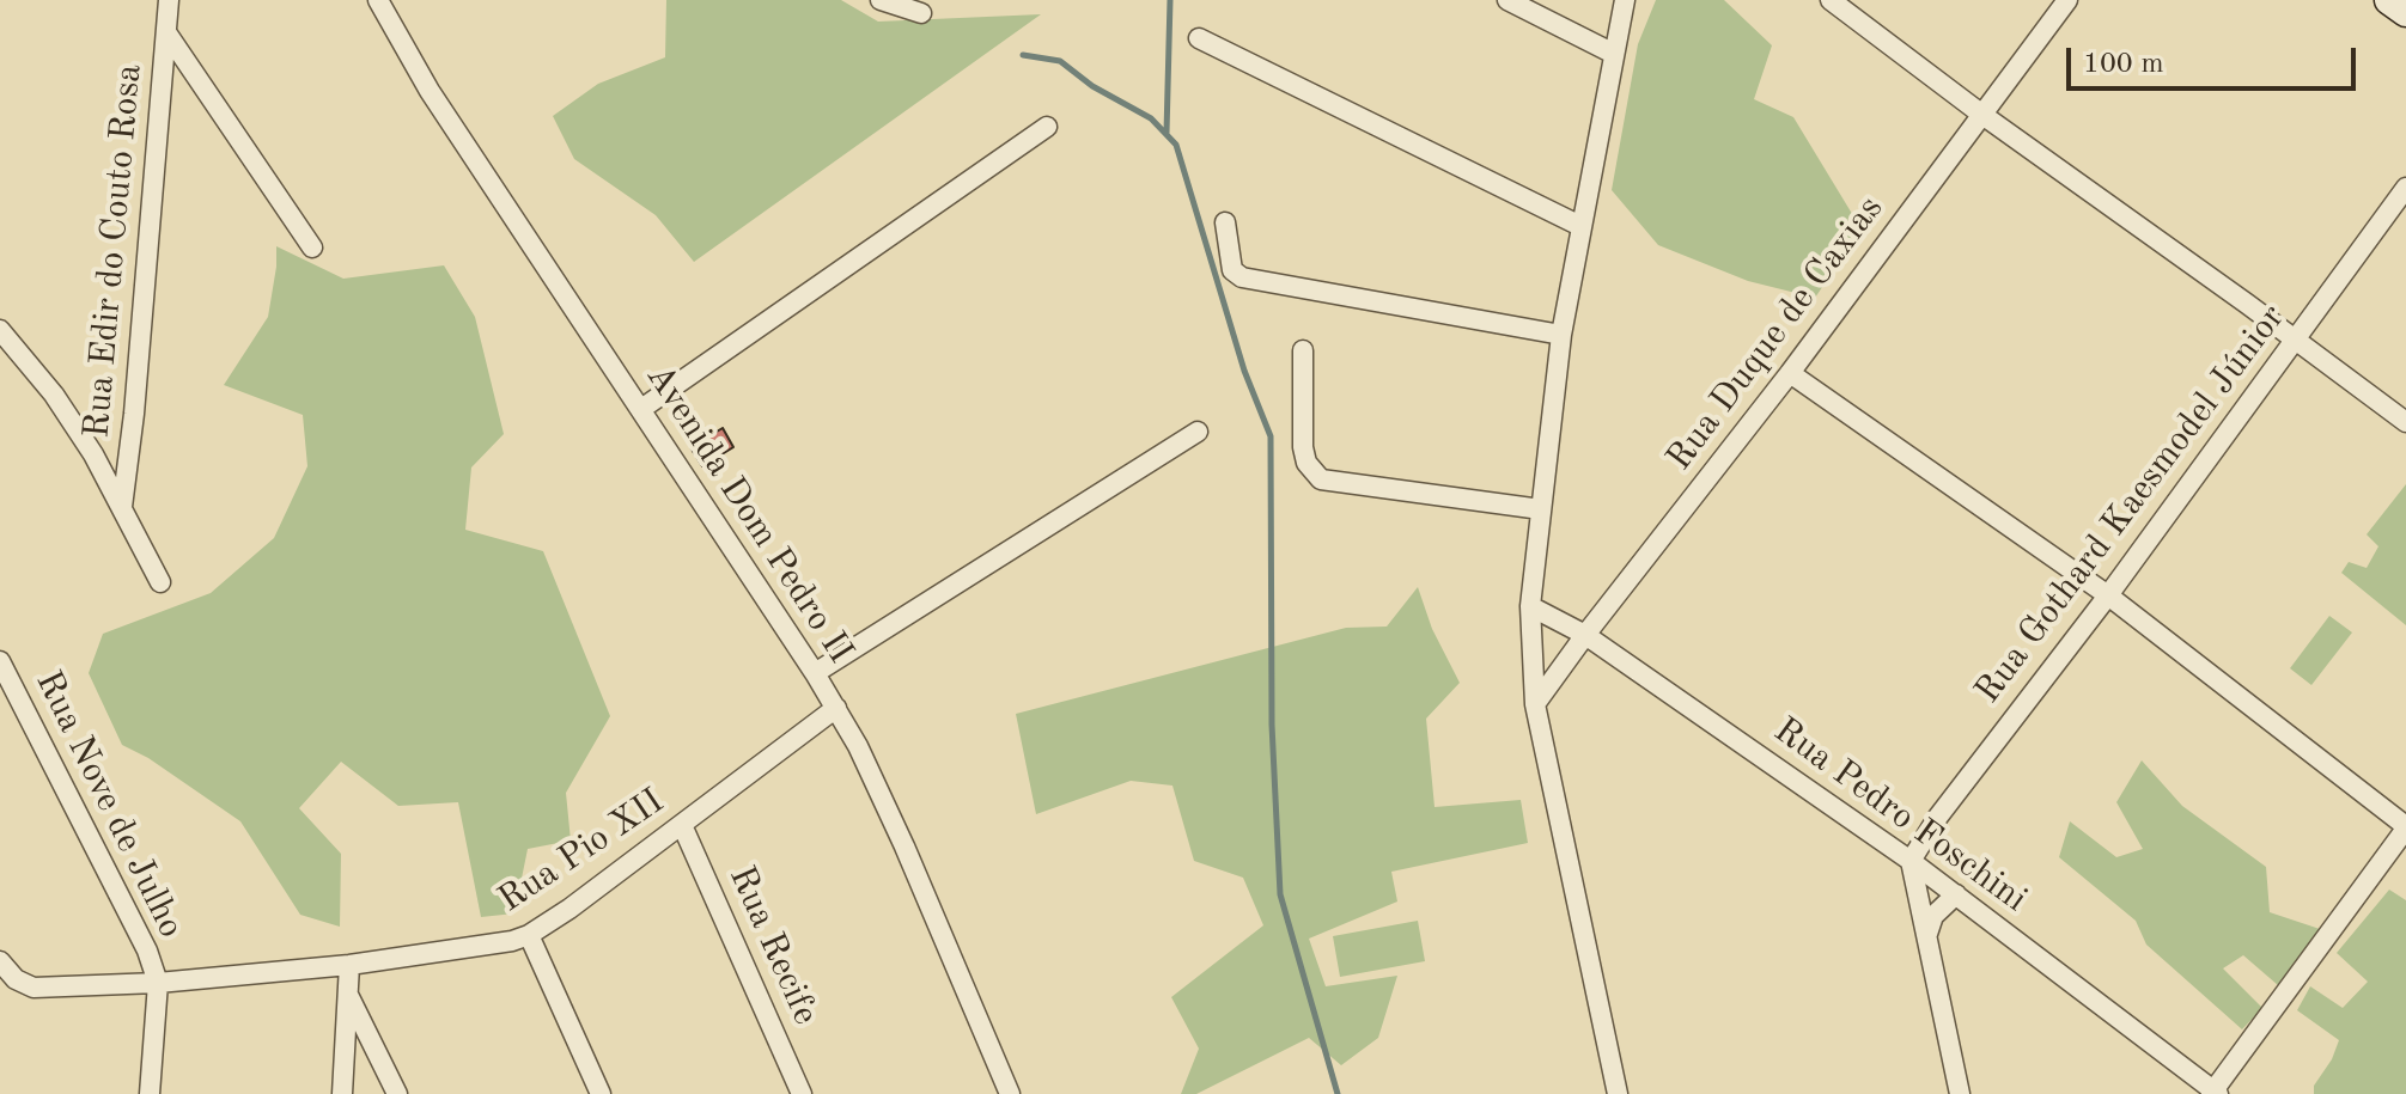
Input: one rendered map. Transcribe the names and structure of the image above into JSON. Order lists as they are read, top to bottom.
{
  "streets": {
    "street": [
      "Rua Edir do Couto Rosa",
      "Rua Duque de Caxias",
      "Rua Gothard Kaesmodel Júnior",
      "Avenida Dom Pedro II",
      "Rua Nove de Julho",
      "Rua Pedro Foschini",
      "Rua Pio XII",
      "Rua Recife"
    ]
  },
  "crossings": [
    ["Rua Duque de Caxias", "Rua Pedro Foschini"],
    ["Rua Gothard Kaesmodel Júnior", "Rua Pedro Foschini"],
    ["Avenida Dom Pedro II", "Rua Pio XII"],
    ["Rua Nove de Julho", "Rua Pio XII"],
    ["Rua Pio XII", "Rua Recife"]
  ],
  "scale_bar": "100 m"
}
